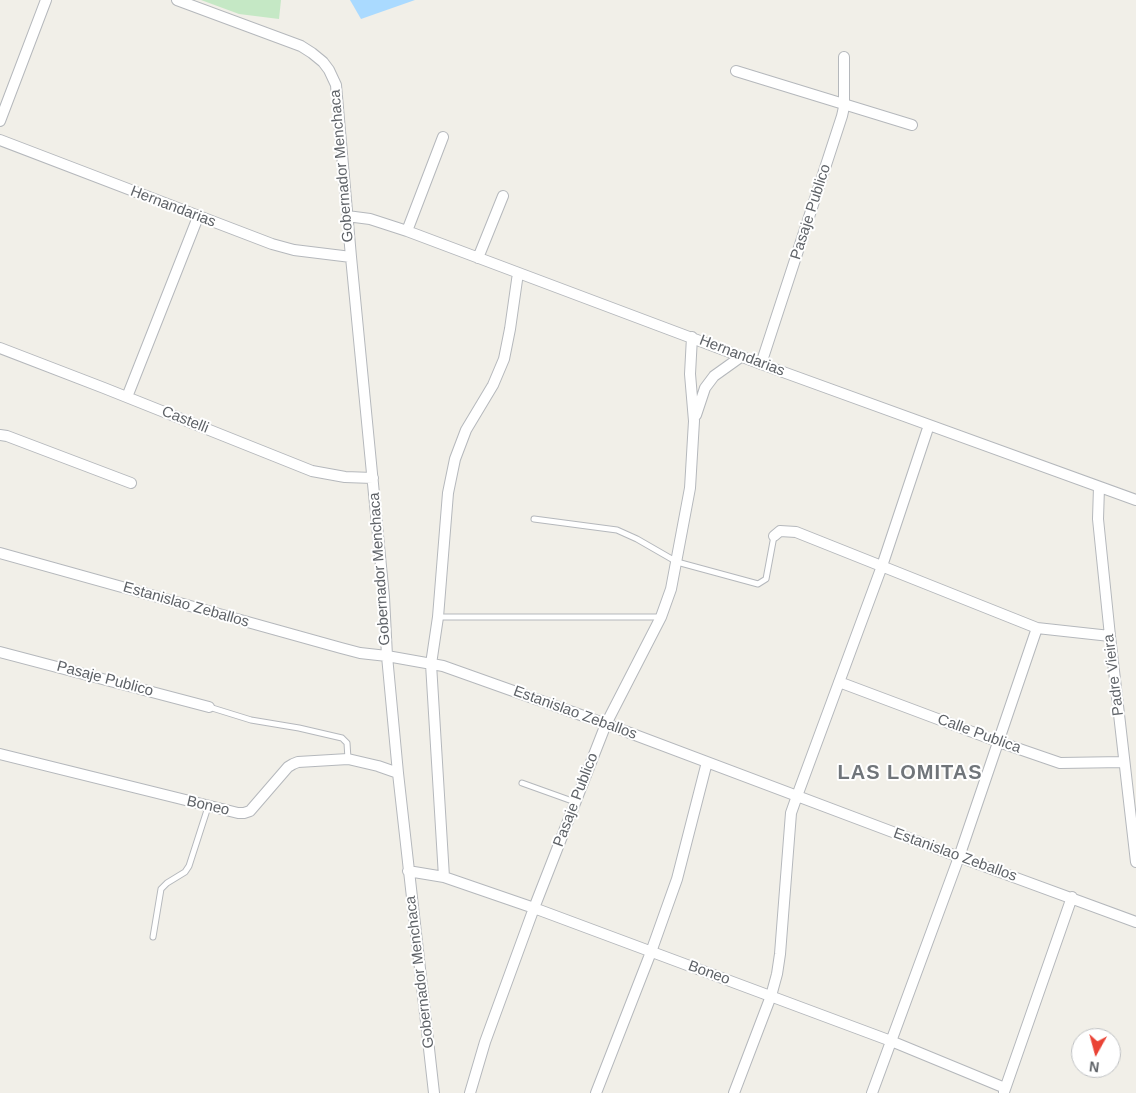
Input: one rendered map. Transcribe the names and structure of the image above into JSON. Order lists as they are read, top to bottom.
{
  "streets": {
    "street": [
      "Gobernador Menchaca",
      "Hernandarias",
      "Pasaje Publico",
      "Castelli",
      "Estanislao Zeballos",
      "Padre Vieira",
      "Calle Publica",
      "Boneo"
    ]
  },
  "crossings": [
    ["Gobernador Menchaca", "Hernandarias"],
    ["Gobernador Menchaca", "Castelli"],
    ["Gobernador Menchaca", "Estanislao Zeballos"],
    ["Gobernador Menchaca", "Boneo"],
    ["Hernandarias", "Pasaje Publico"],
    ["Hernandarias", "Padre Vieira"],
    ["Pasaje Publico", "Estanislao Zeballos"],
    ["Pasaje Publico", "Boneo"],
    ["Padre Vieira", "Calle Publica"]
  ],
  "districts": ["LAS LOMITAS"],
  "north": "bottom"
}
